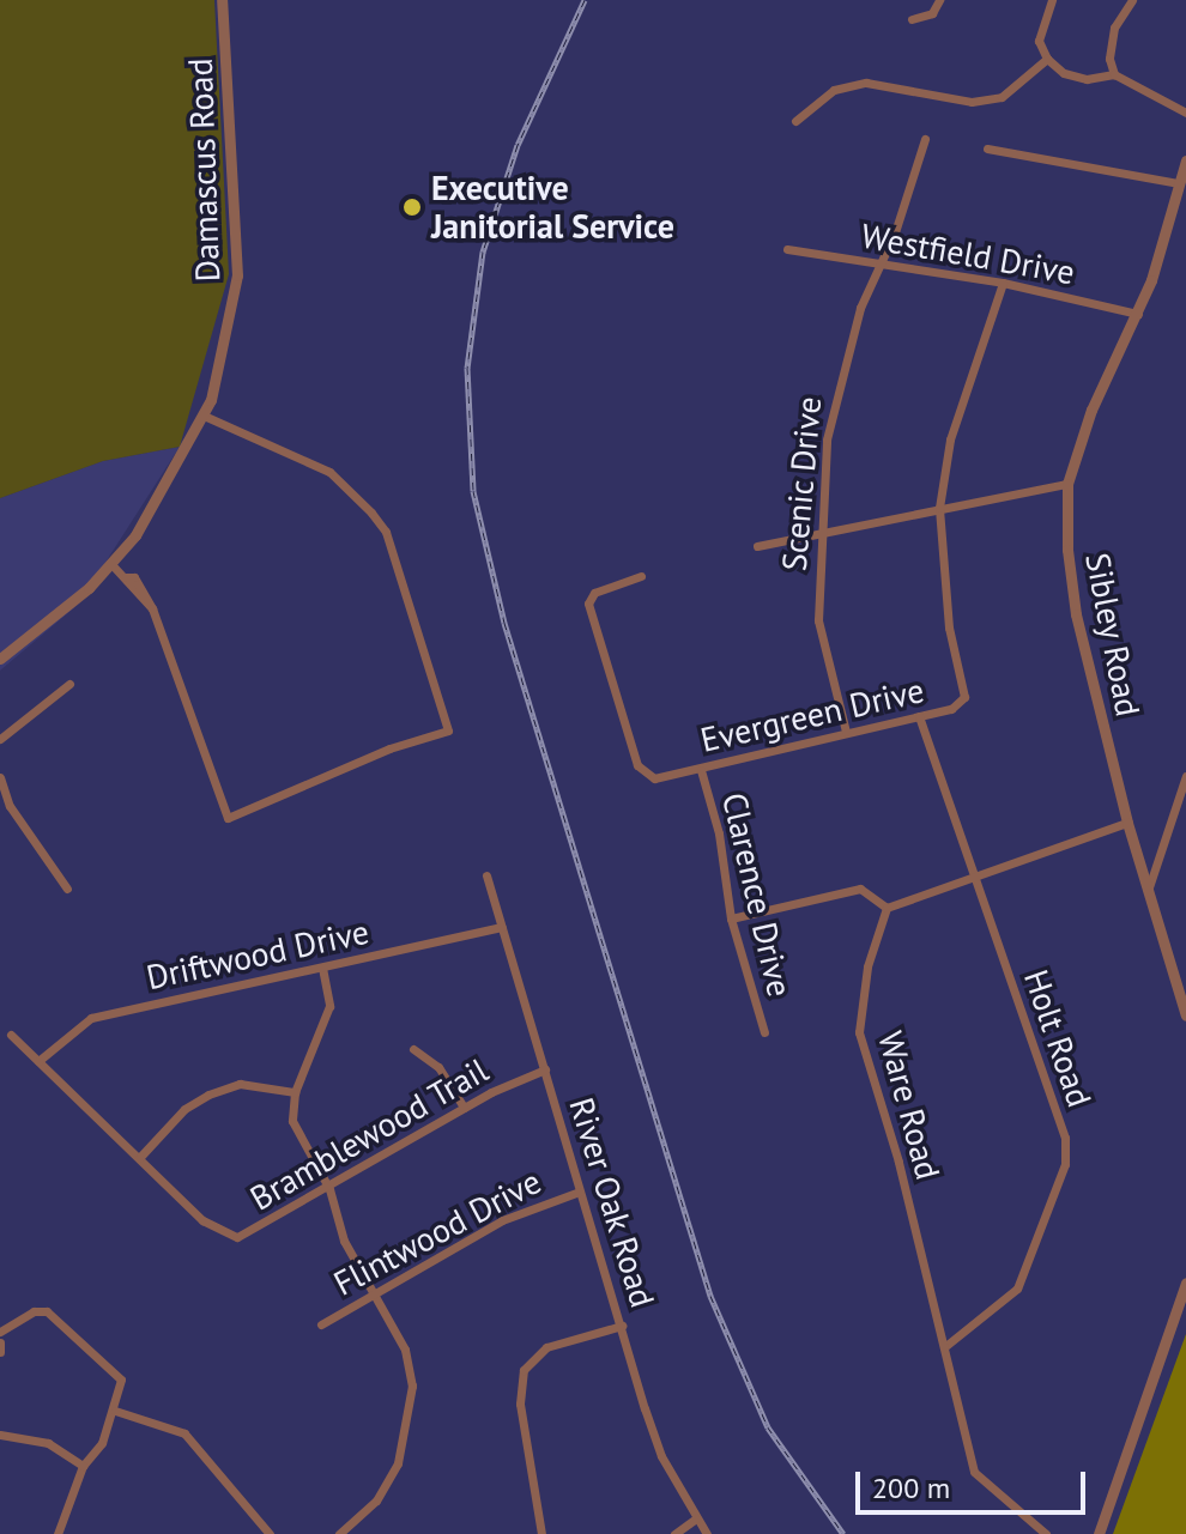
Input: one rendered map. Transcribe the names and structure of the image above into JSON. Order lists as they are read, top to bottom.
{
  "streets": {
    "street": [
      "Damascus Road",
      "Westfield Drive",
      "Scenic Drive",
      "Sibley Road",
      "Evergreen Drive",
      "Clarence Drive",
      "Driftwood Drive",
      "Holt Road",
      "Ware Road",
      "Bramblewood Trail",
      "River Oak Road",
      "Flintwood Drive"
    ]
  },
  "crossings": [
    ["Westfield Drive", "Scenic Drive"],
    ["Westfield Drive", "Sibley Road"],
    ["Westfield Drive", "Evergreen Drive"],
    ["Scenic Drive", "Evergreen Drive"],
    ["Evergreen Drive", "Clarence Drive"],
    ["Evergreen Drive", "Holt Road"],
    ["Driftwood Drive", "Bramblewood Trail"],
    ["Driftwood Drive", "River Oak Road"],
    ["Holt Road", "Ware Road"],
    ["Bramblewood Trail", "River Oak Road"],
    ["River Oak Road", "Flintwood Drive"]
  ],
  "places": ["Executive Janitorial Service"],
  "scale_bar": "200 m"
}
